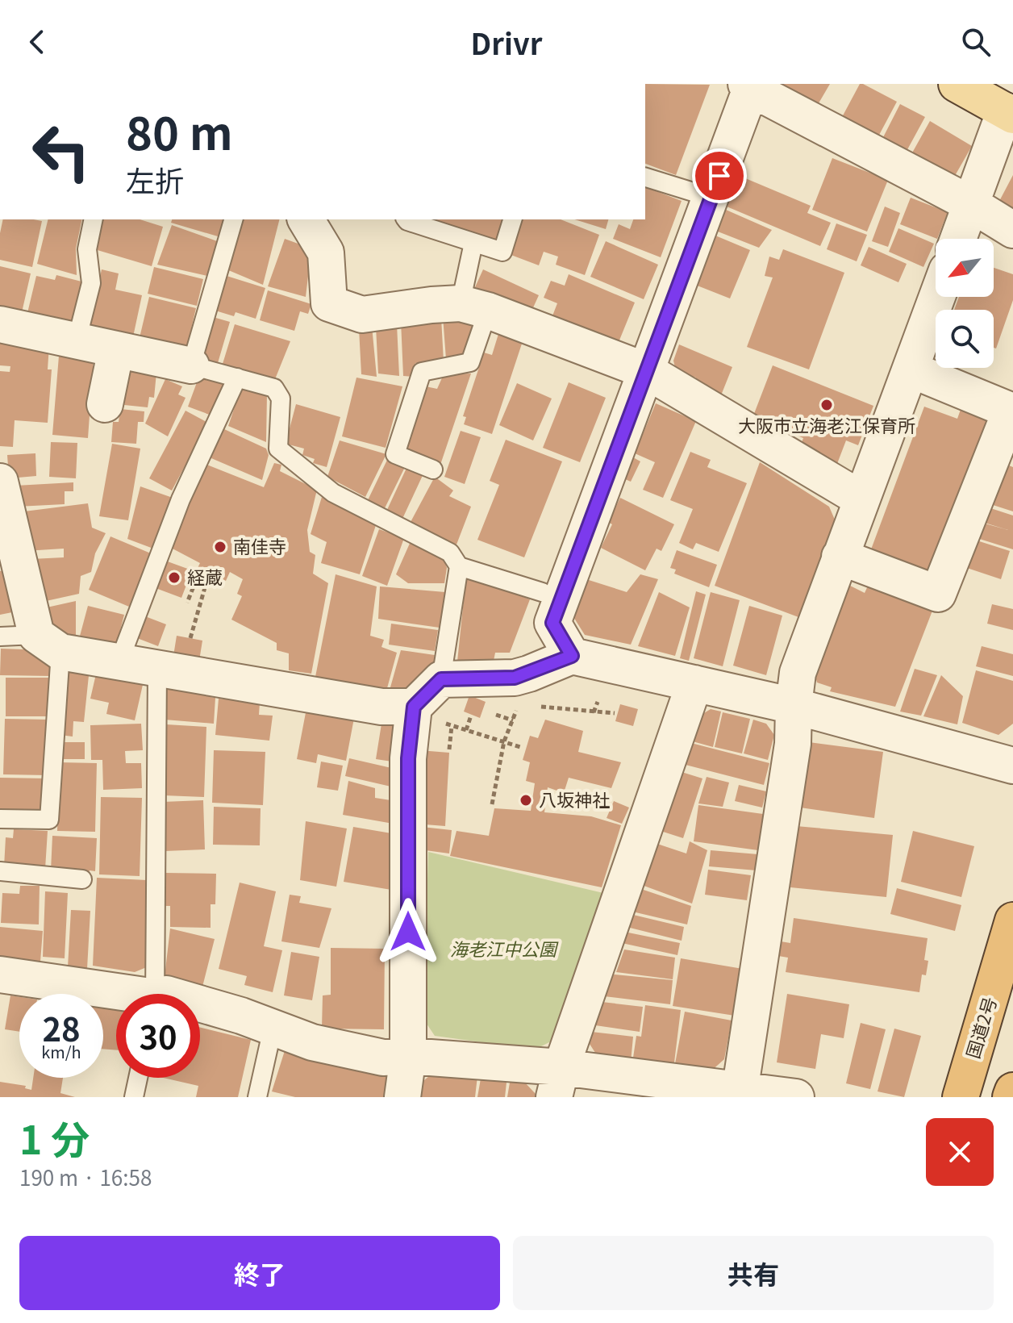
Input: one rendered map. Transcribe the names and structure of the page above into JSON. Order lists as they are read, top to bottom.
{
  "streets": {
    "highway": ["国道2号"]
  },
  "parks": ["海老江中公園"],
  "places": [
    "大阪市立海老江保育所",
    "南佳寺",
    "経蔵",
    "八坂神社"
  ],
  "north": "bottom left",
  "page": {
    "header": "Drivr",
    "turn": ["80 m", "左折"],
    "speed": "28 km/h",
    "limit": "30",
    "heading": ["1 分", "190 m · 16:58"],
    "buttons": ["終了", "共有"]
  }
}
